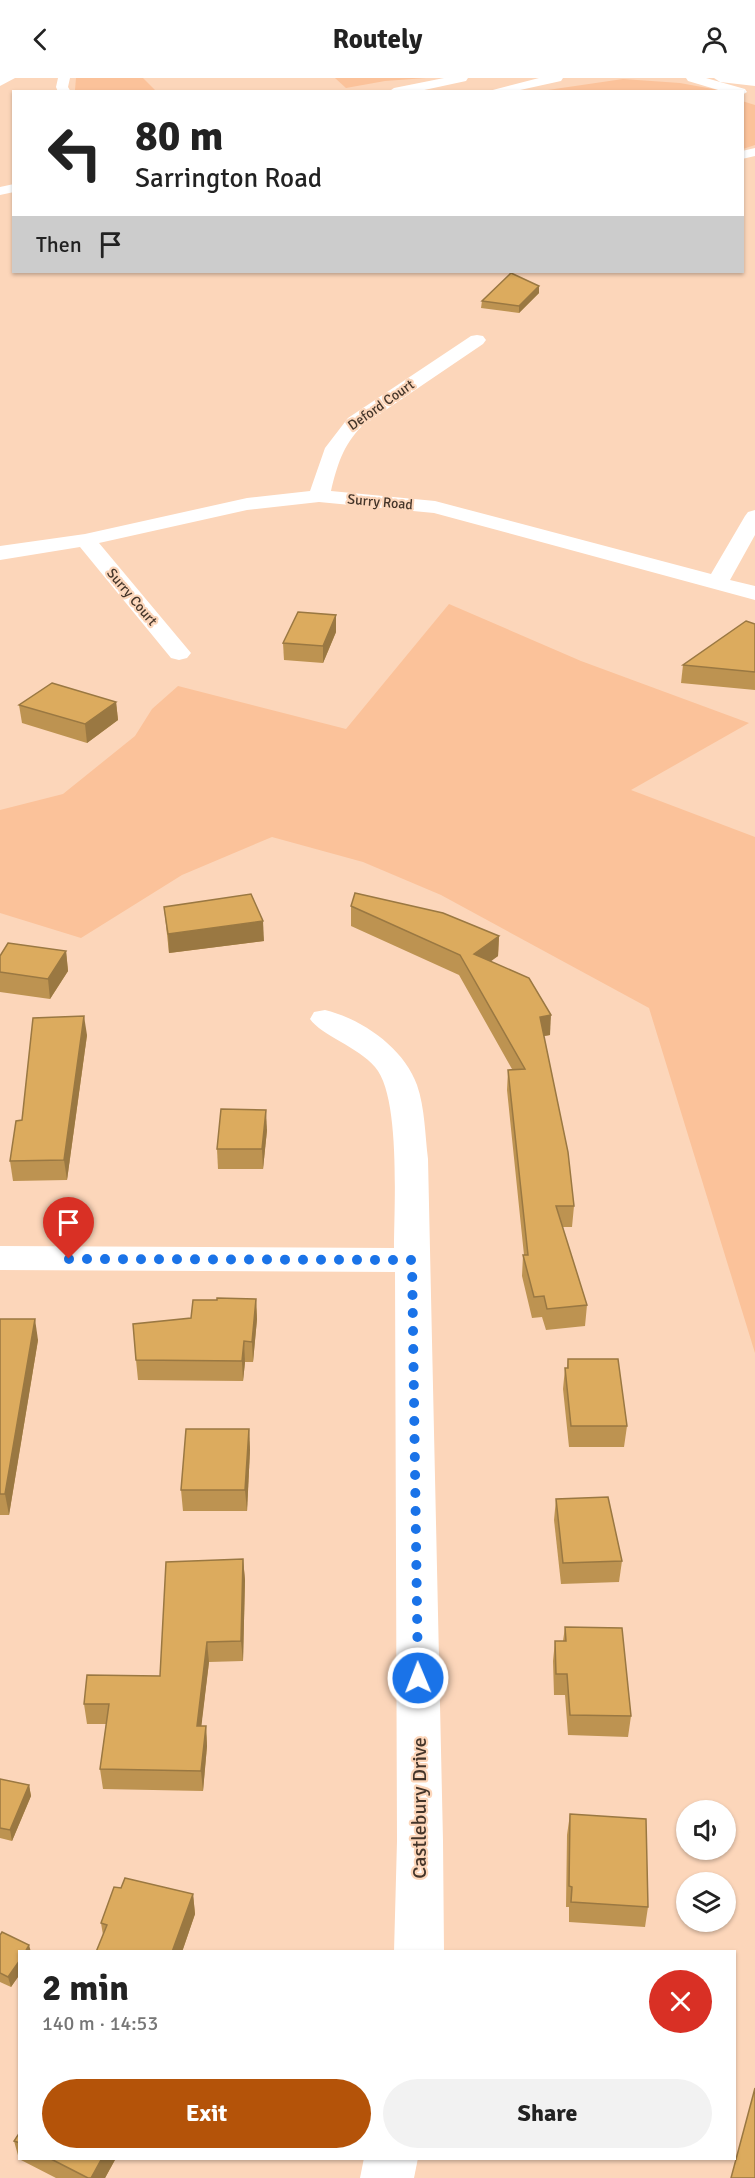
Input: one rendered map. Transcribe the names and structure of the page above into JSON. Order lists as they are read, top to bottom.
{
  "streets": {
    "main road": [
      "Deford Court",
      "Surry Road",
      "Surry Court",
      "Castlebury Drive"
    ]
  },
  "crossings": [
    ["Deford Court", "Surry Road"],
    ["Surry Road", "Surry Court"]
  ],
  "page": {
    "header": "Routely",
    "turn": ["80 m", "Sarrington Road"],
    "then": "Then",
    "heading": ["2 min", "140 m · 14:53"],
    "buttons": ["Exit", "Share"]
  }
}
